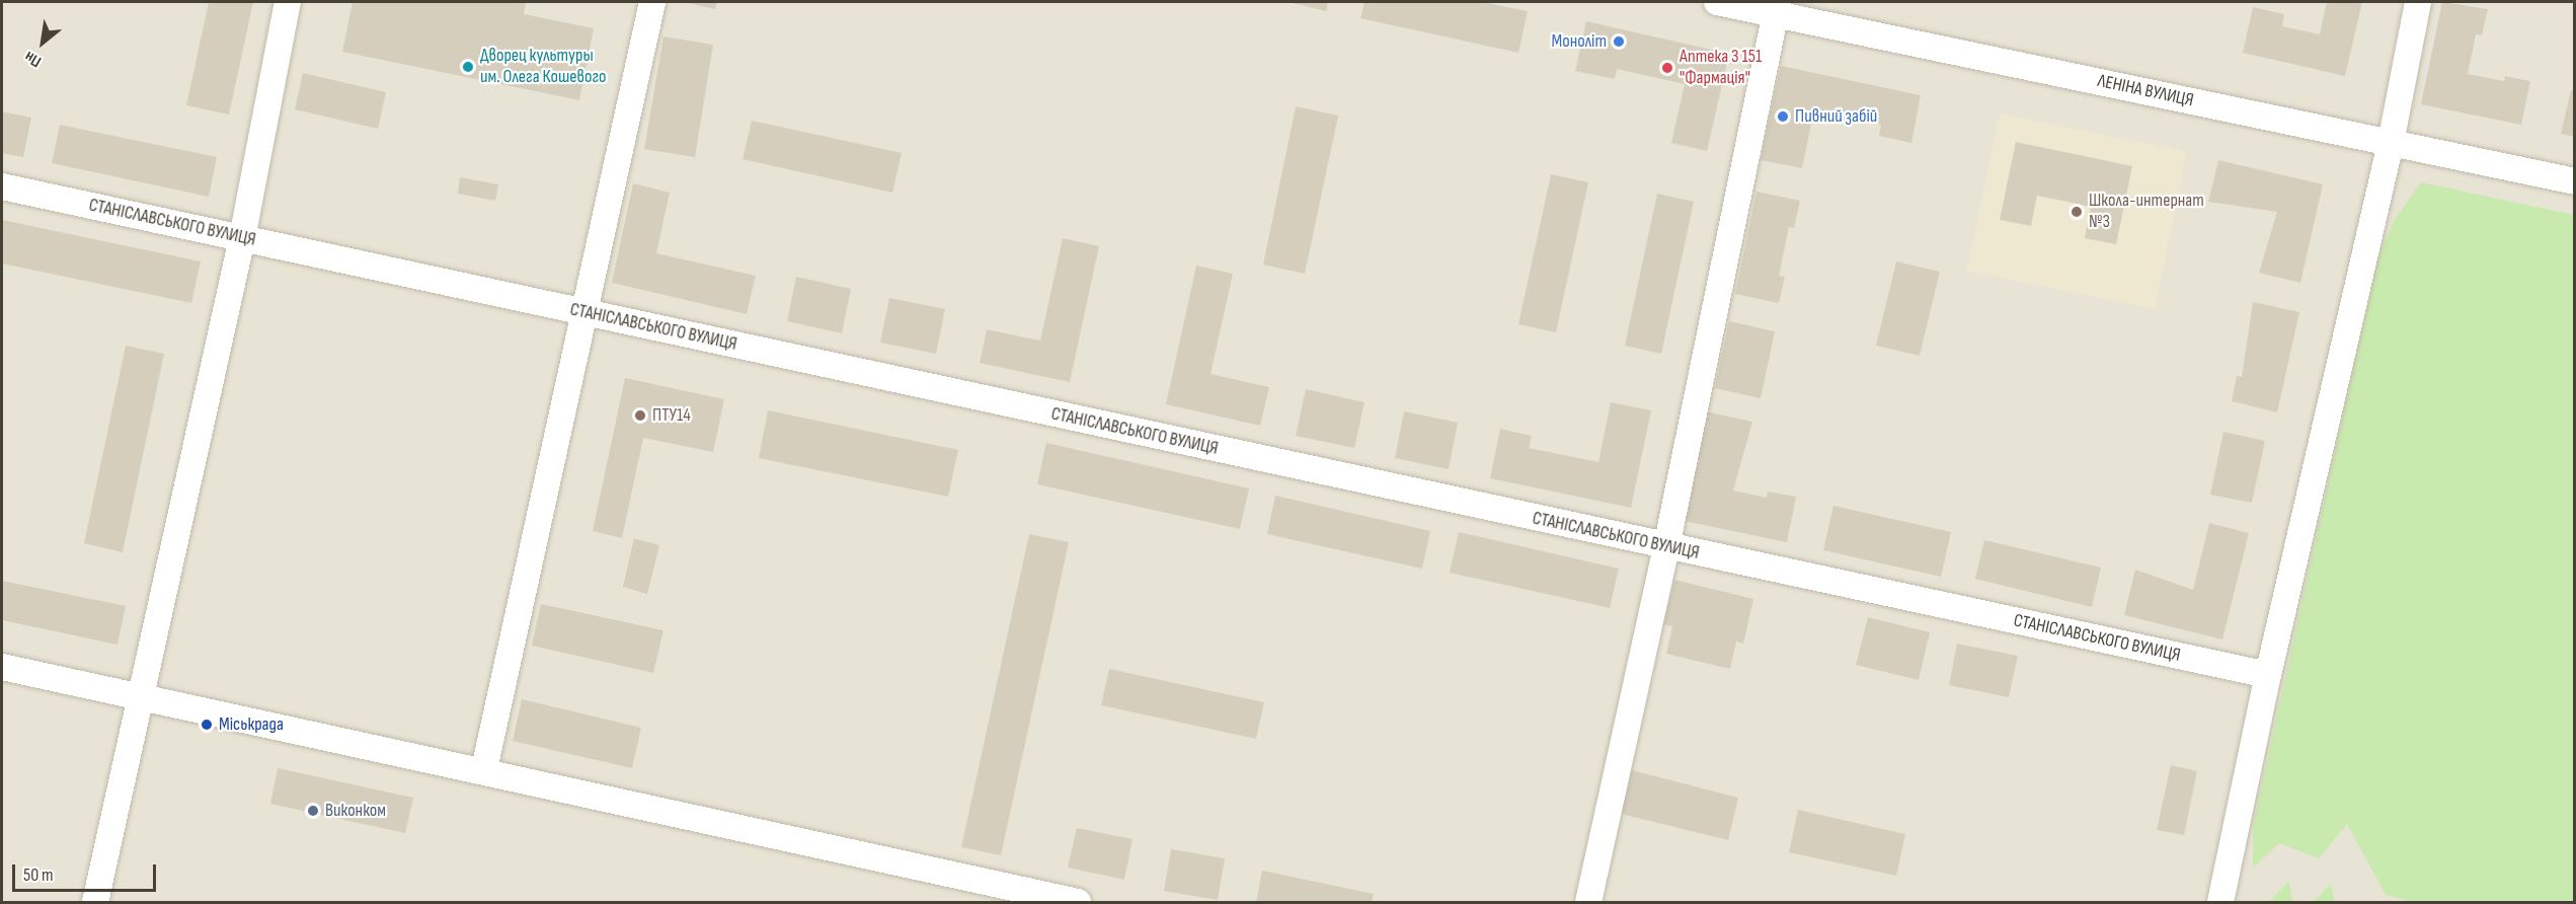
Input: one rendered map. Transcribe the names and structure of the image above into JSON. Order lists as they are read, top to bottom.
{
  "streets": {
    "street": ["ЛЕНІНА ВУЛИЦЯ", "СТАНІСЛАВСЬКОГО ВУЛИЦЯ"]
  },
  "places": [
    "Моноліт",
    "Дворец культуры им. Олега Кошевого",
    "Аптека 3 151 \"Фармація\"",
    "Пивний забій",
    "Школа-интернат №3",
    "ПТУ14",
    "Міськрада",
    "Виконком"
  ],
  "scale_bar": "50 m",
  "north": "bottom left"
}
